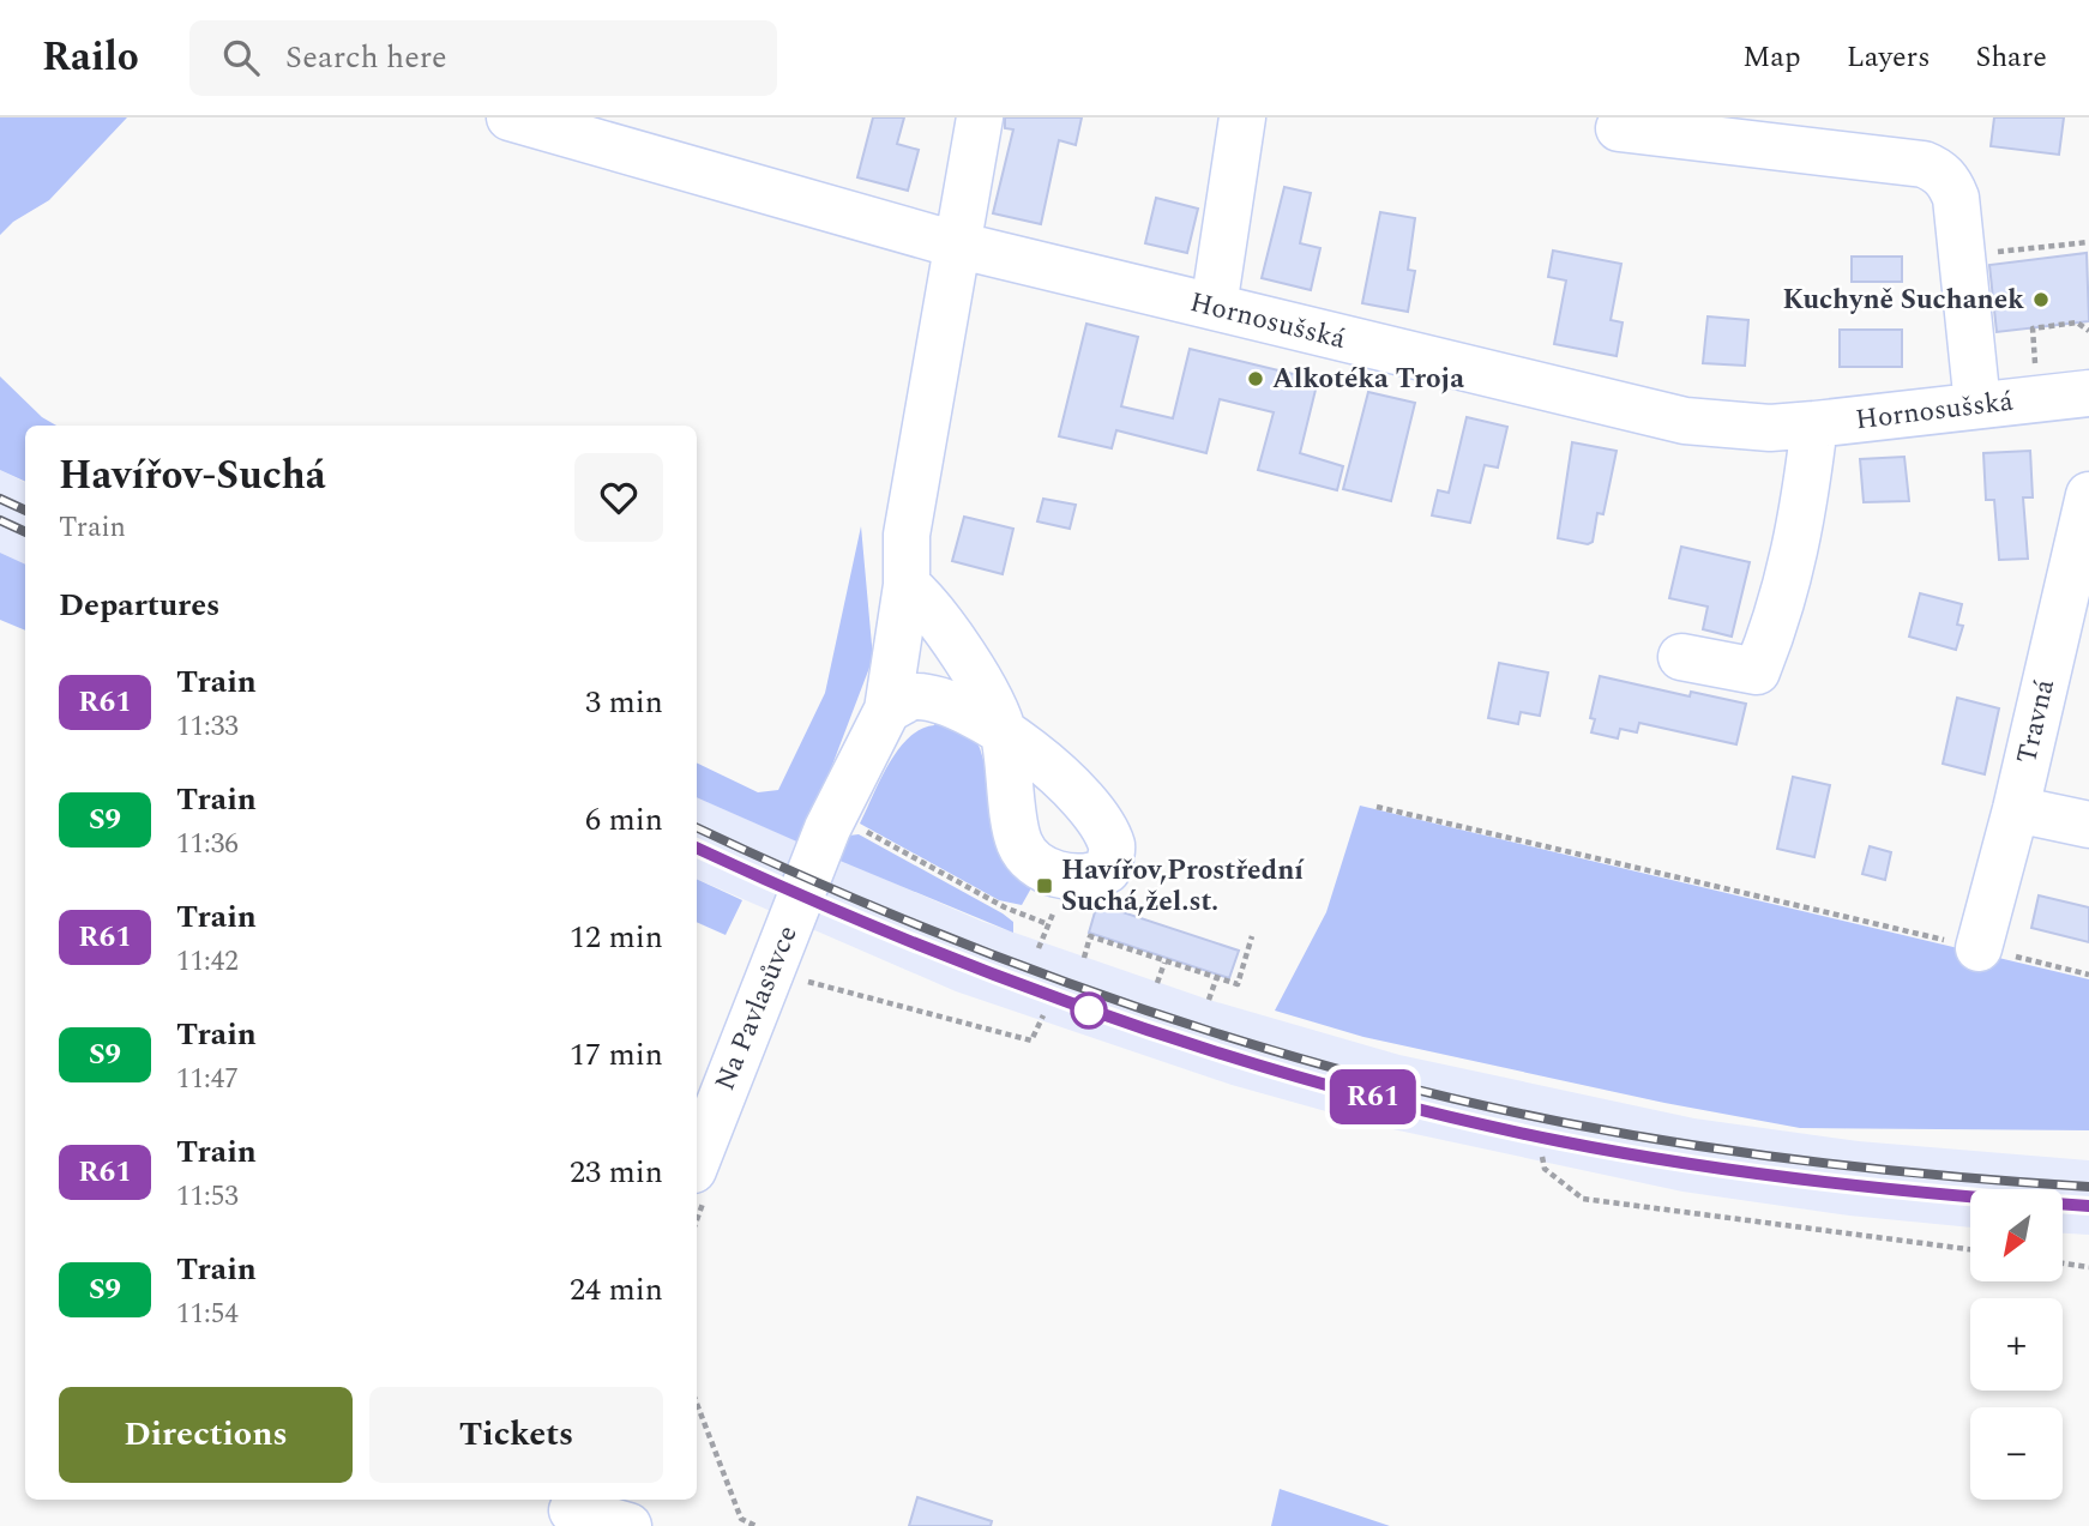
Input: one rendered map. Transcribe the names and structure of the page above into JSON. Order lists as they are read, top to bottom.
{
  "streets": {
    "street": ["Hornosušská", "Travná", "Na Pavlasůvce"]
  },
  "places": {
    "other": ["Kuchyně Suchanek", "Alkotéka Troja"],
    "transit": ["Havířov,Prostřední Suchá,žel.st."]
  },
  "north": "bottom left",
  "page": {
    "header": "Railo",
    "search": "Search here",
    "nav": ["Map", "Layers", "Share"],
    "on_map": "R61",
    "heading": [
      ["Havířov-Suchá", "Train"],
      "Departures"
    ],
    "list": [
      {
        "mark": "R61",
        "name": "Train",
        "note": "11:33",
        "value": "3 min"
      },
      {
        "mark": "S9",
        "name": "Train",
        "note": "11:36",
        "value": "6 min"
      },
      {
        "mark": "R61",
        "name": "Train",
        "note": "11:42",
        "value": "12 min"
      },
      {
        "mark": "S9",
        "name": "Train",
        "note": "11:47",
        "value": "17 min"
      },
      {
        "mark": "R61",
        "name": "Train",
        "note": "11:53",
        "value": "23 min"
      },
      {
        "mark": "S9",
        "name": "Train",
        "note": "11:54",
        "value": "24 min"
      }
    ],
    "map_buttons": ["+", "−"],
    "buttons": ["Directions", "Tickets"]
  }
}
